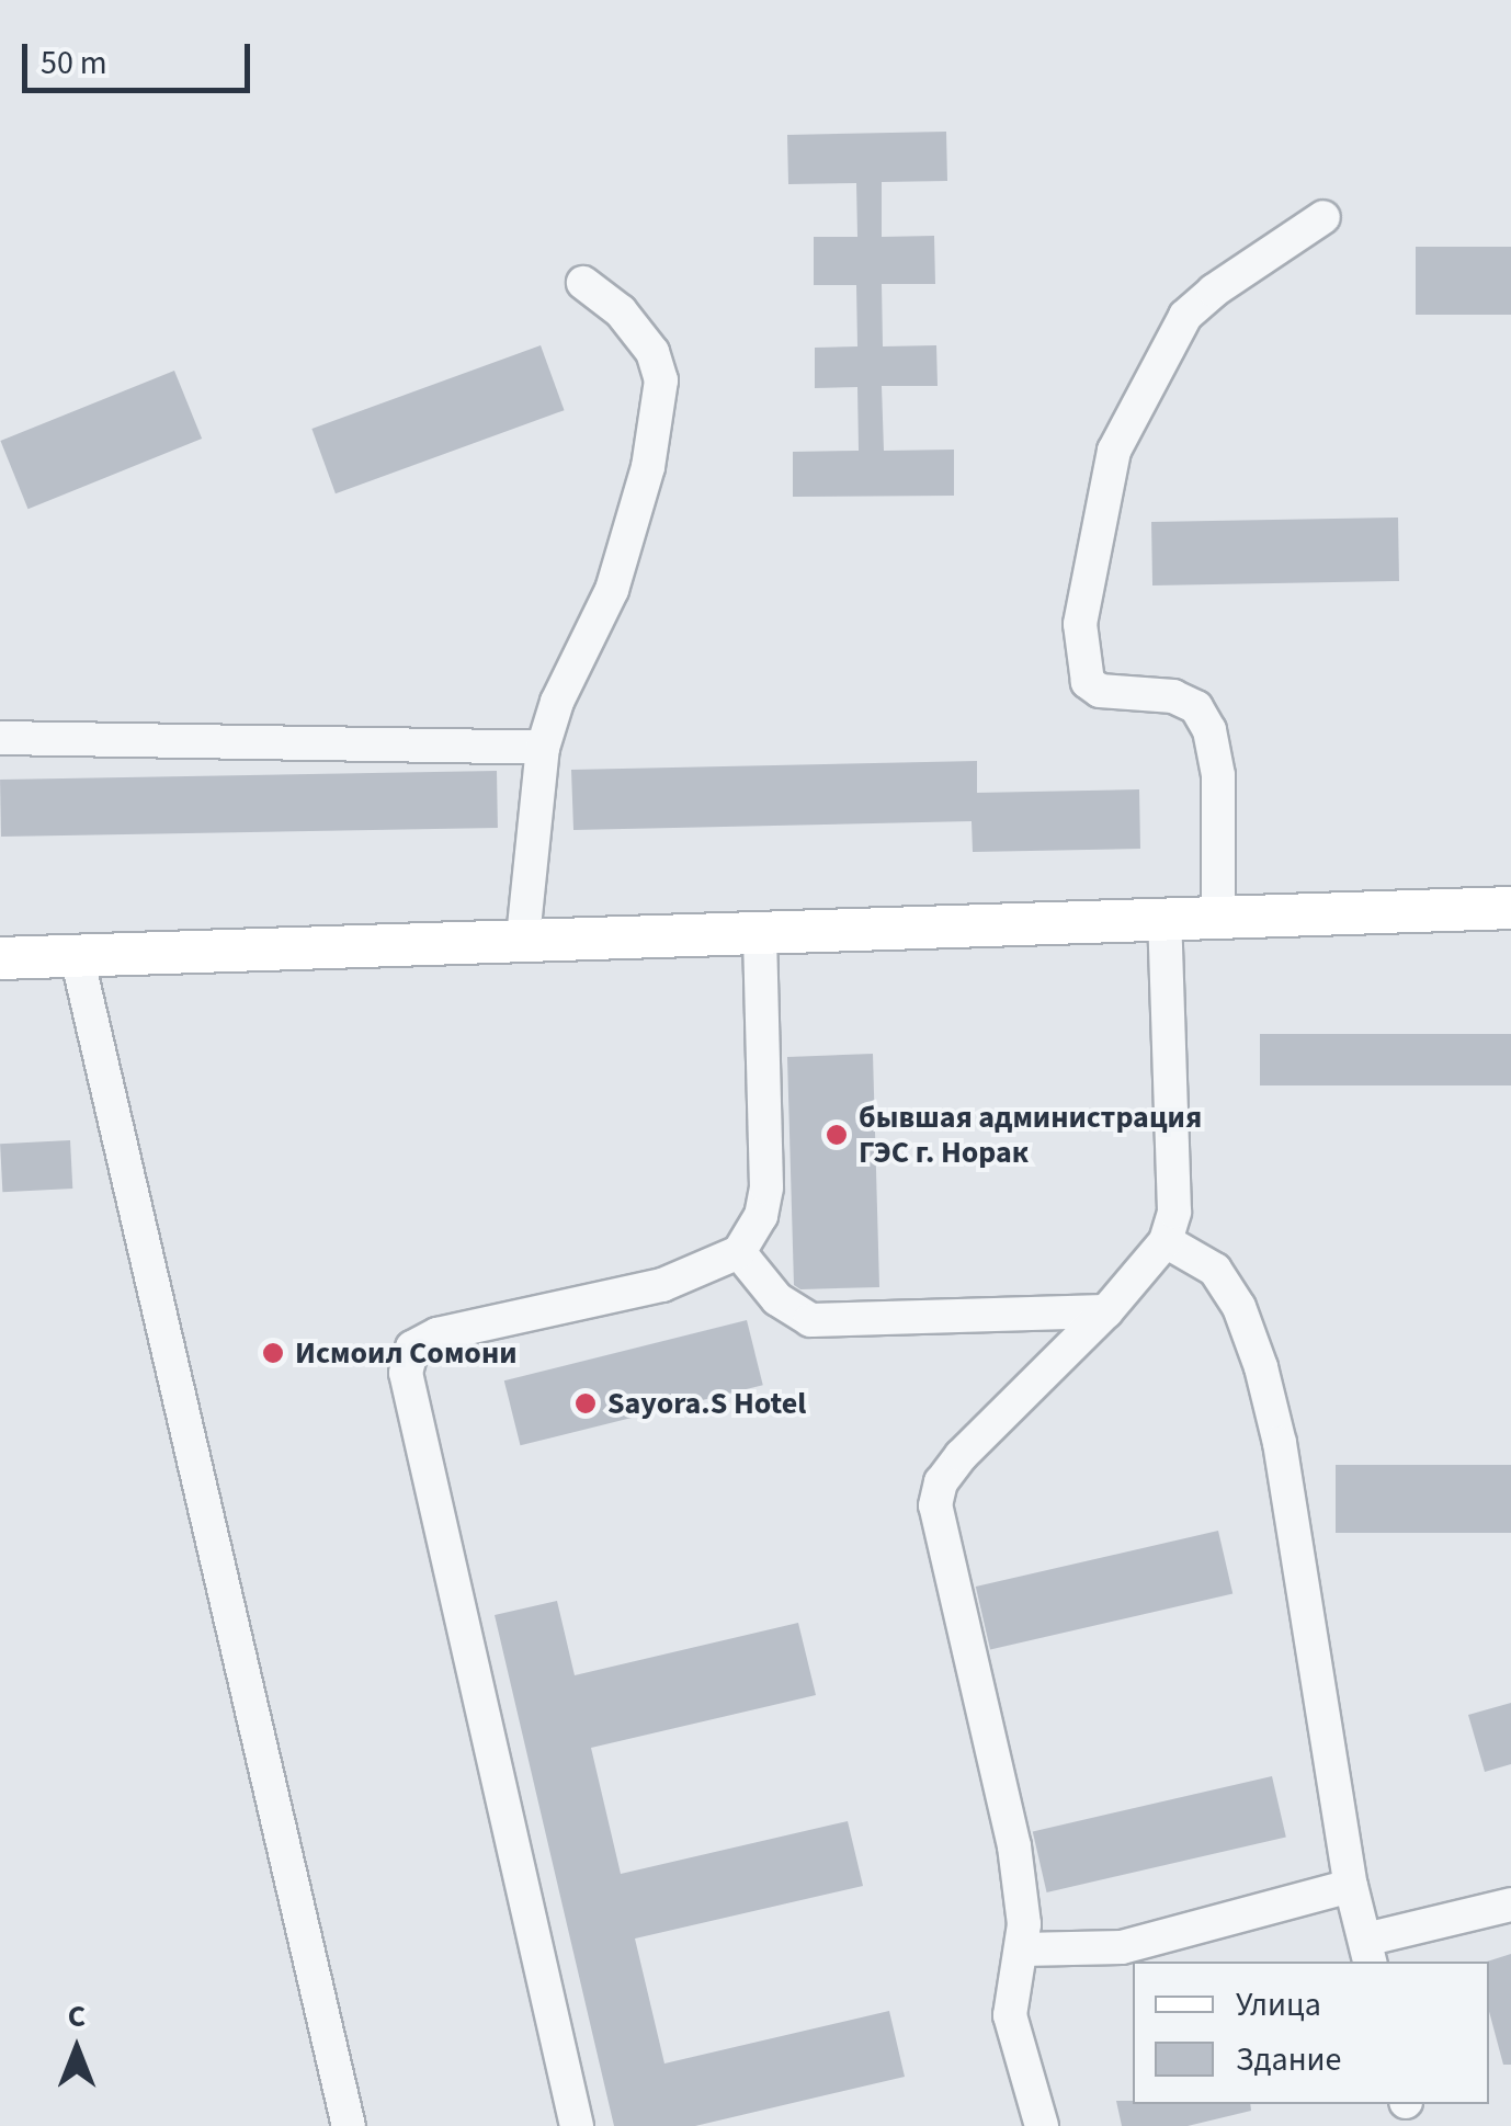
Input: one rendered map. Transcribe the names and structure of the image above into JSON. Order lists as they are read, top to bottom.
{
  "places": ["бывшая администрация ГЭС г. Норак", "Исмоил Сомони", "Sayora.S Hotel"],
  "legend": ["Улица", "Здание"],
  "scale_bar": "50 m",
  "north": "top"
}
